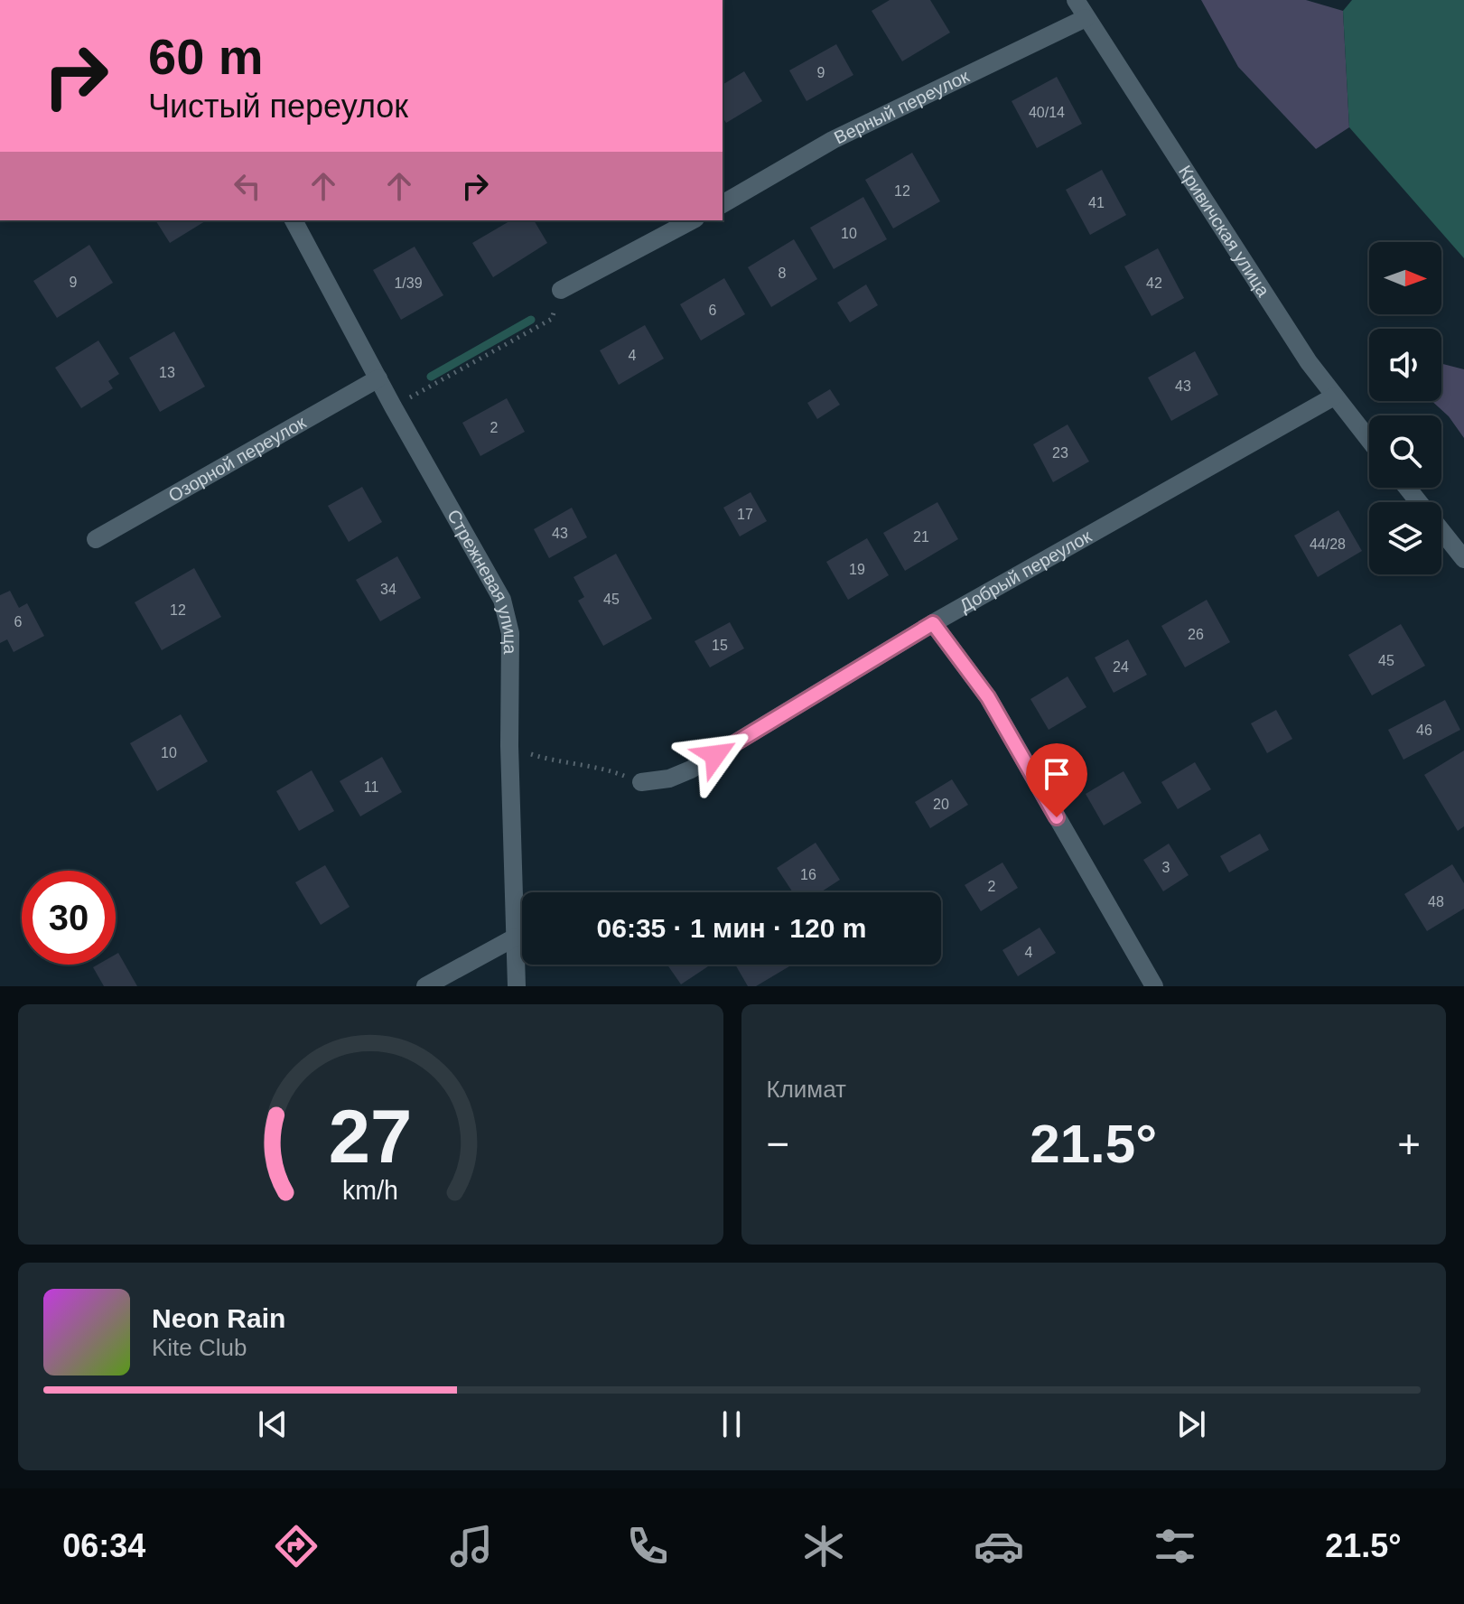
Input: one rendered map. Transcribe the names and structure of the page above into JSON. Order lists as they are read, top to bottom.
{
  "streets": {
    "street": [
      "Верный переулок",
      "Кривичская улица",
      "Озорной переулок",
      "Добрый переулок",
      "Стрежневая улица"
    ]
  },
  "crossings": [
    ["Верный переулок", "Кривичская улица"],
    ["Кривичская улица", "Добрый переулок"],
    ["Озорной переулок", "Стрежневая улица"]
  ],
  "house_numbers": [
    "9",
    "40/14",
    "12",
    "41",
    "10",
    "8",
    "9",
    "1/39",
    "42",
    "6",
    "4",
    "13",
    "43",
    "2",
    "23",
    "17",
    "43",
    "21",
    "44/28",
    "19",
    "34",
    "45",
    "12",
    "6",
    "26",
    "15",
    "45",
    "24",
    "46",
    "10",
    "11",
    "20",
    "3",
    "16",
    "2",
    "48",
    "4"
  ],
  "north": "right",
  "page": {
    "turn": ["60 m", "Чистый переулок"],
    "limit": "30",
    "trip": "06:35 · 1 мин · 120 m",
    "tile": "Климат",
    "heat": ["−", "21.5°", "+"],
    "song": ["Neon Rain", "Kite Club"],
    "tabs": ["06:34", "21.5°"],
    "gauge": ["27", "km/h"]
  }
}
